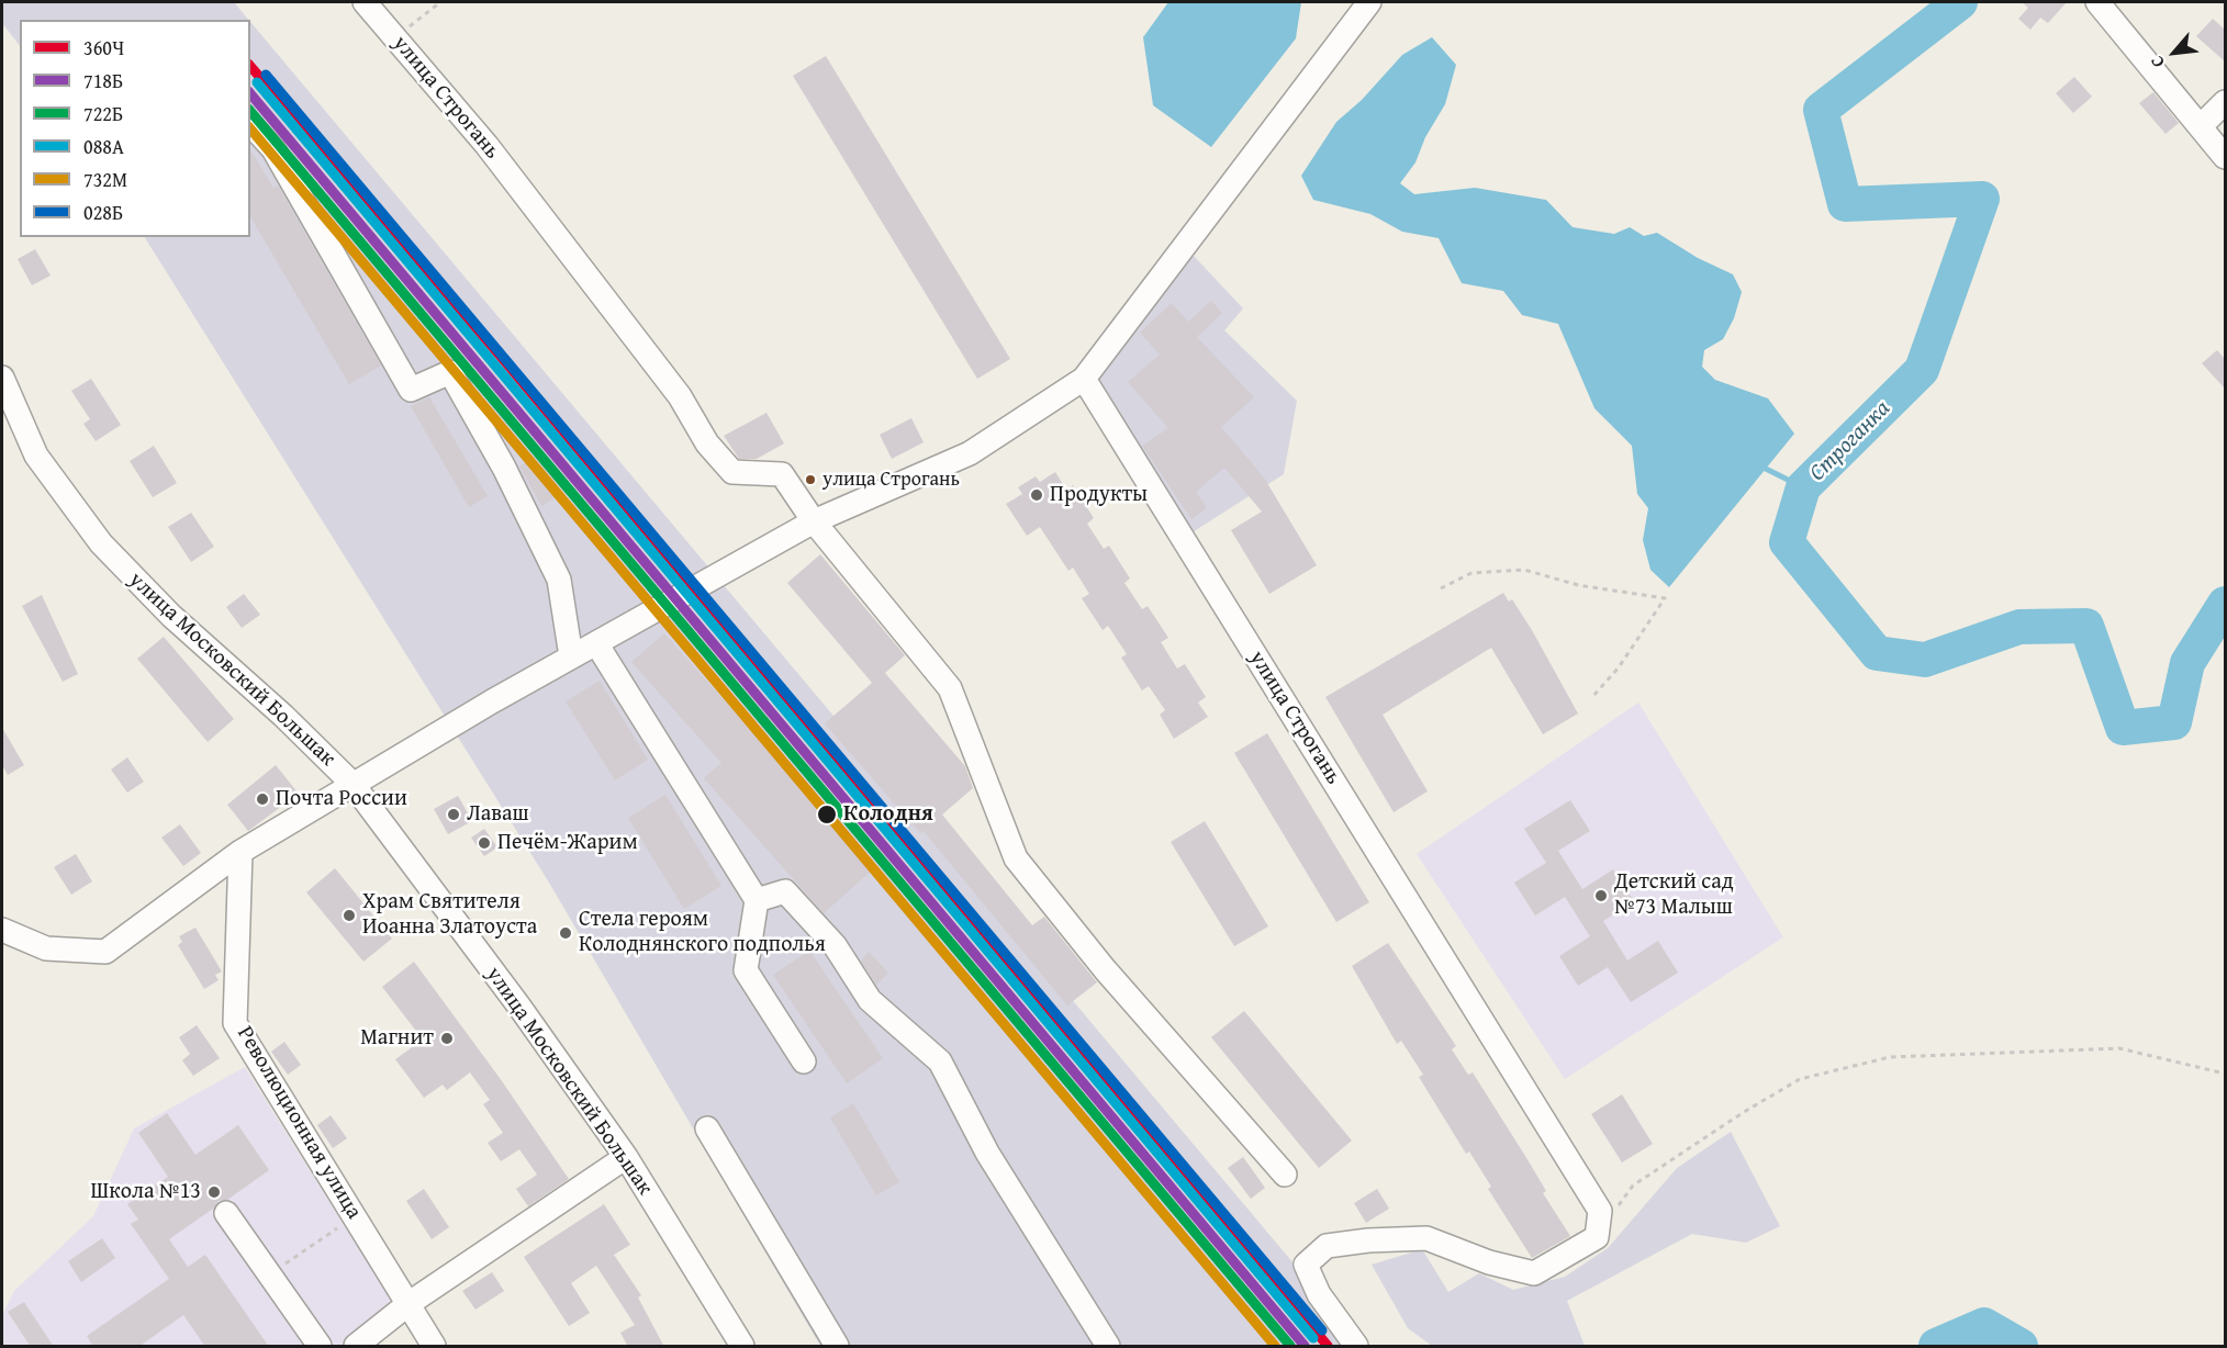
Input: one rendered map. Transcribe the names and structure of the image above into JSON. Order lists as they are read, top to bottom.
{
  "streets": {
    "street": ["улица Строгань", "улица Московский Большак", "Революционная улица"]
  },
  "water": ["Строганка"],
  "places": [
    "улица Строгань",
    "Продукты",
    "Почта России",
    "Лаваш",
    "Колодня",
    "Печём-Жарим",
    "Детский сад №73 Малыш",
    "Храм Святителя Иоанна Златоуста",
    "Стела героям Колоднянского подполья",
    "Магнит",
    "Школа №13"
  ],
  "lines": [
    "transit line 360Ч",
    "transit line 028Б",
    "transit line 088А",
    "transit line 718Б",
    "transit line 722Б",
    "transit line 732М"
  ],
  "legend": [
    "360Ч",
    "718Б",
    "722Б",
    "088А",
    "732М",
    "028Б"
  ],
  "north": "bottom left"
}
